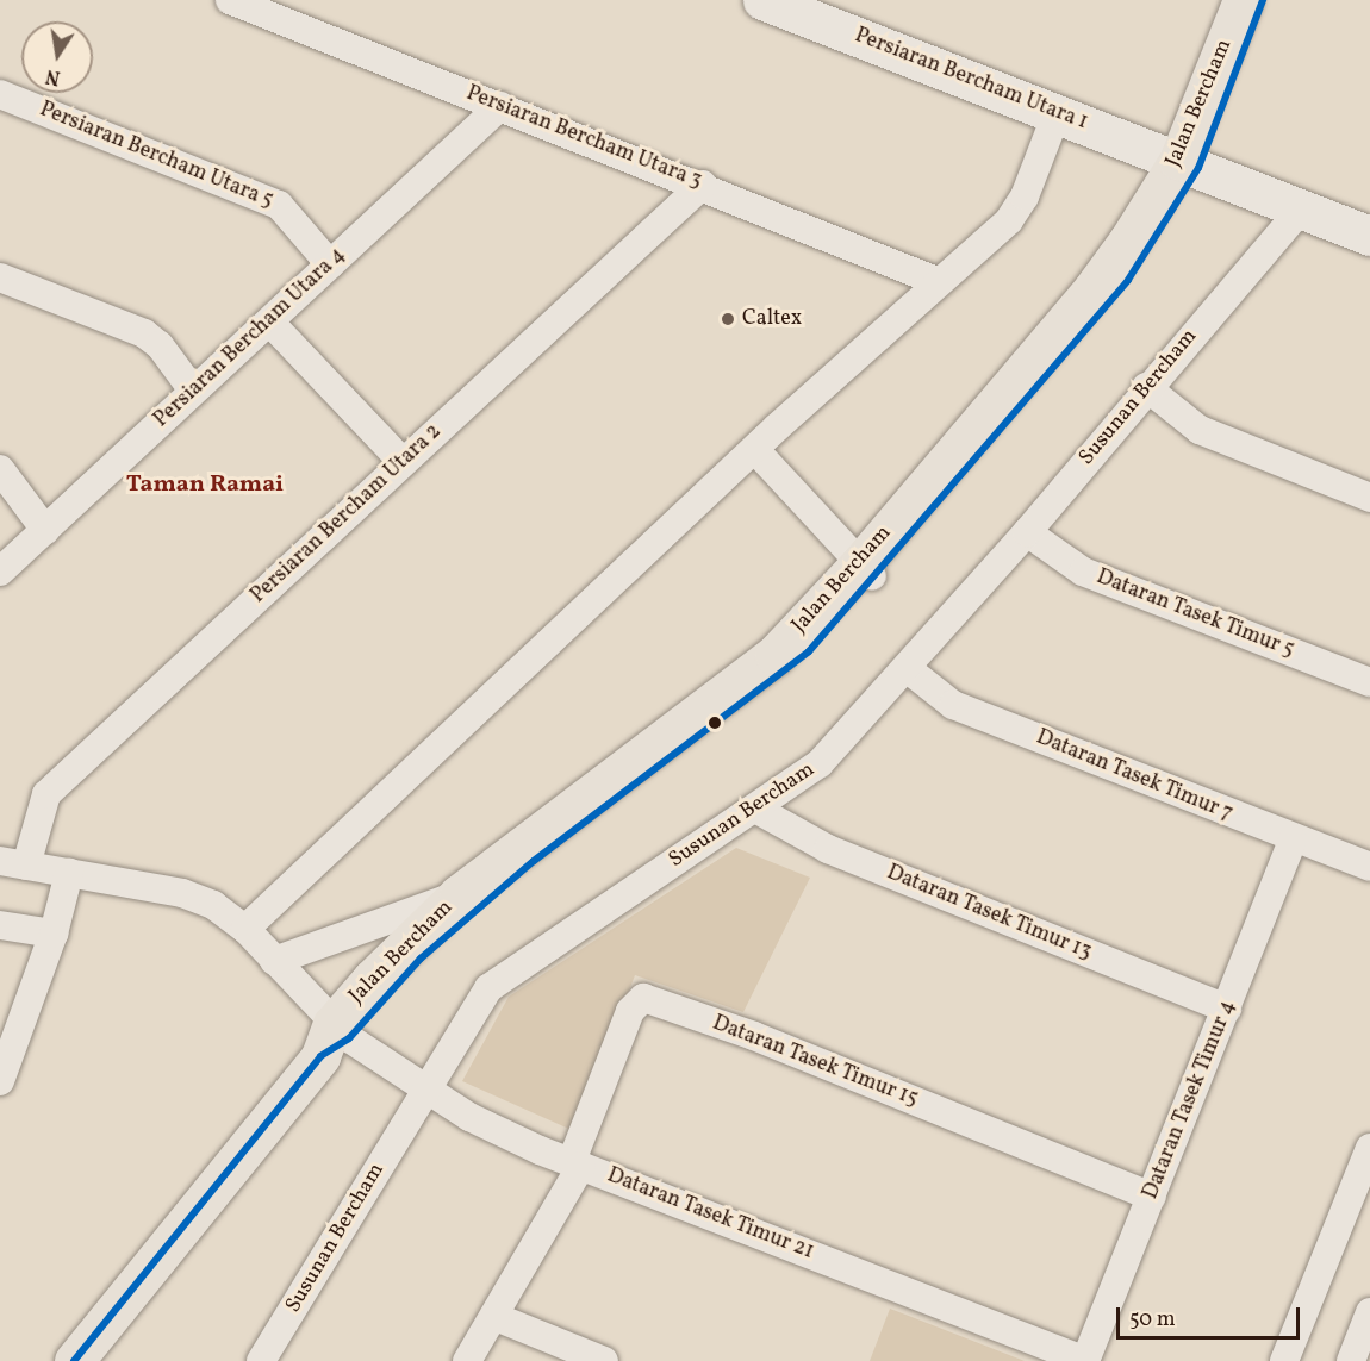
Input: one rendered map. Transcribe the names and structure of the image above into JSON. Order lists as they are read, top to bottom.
{
  "streets": {
    "main road": ["Jalan Bercham"],
    "street": [
      "Persiaran Bercham Utara 1",
      "Persiaran Bercham Utara 3",
      "Persiaran Bercham Utara 5",
      "Persiaran Bercham Utara 4",
      "Susunan Bercham",
      "Persiaran Bercham Utara 2",
      "Dataran Tasek Timur 5",
      "Dataran Tasek Timur 7",
      "Dataran Tasek Timur 13",
      "Dataran Tasek Timur 15",
      "Dataran Tasek Timur 4",
      "Dataran Tasek Timur 21"
    ]
  },
  "crossings": [
    ["Persiaran Bercham Utara 1", "Jalan Bercham"],
    ["Persiaran Bercham Utara 1", "Susunan Bercham"],
    ["Jalan Bercham", "Dataran Tasek Timur 21"],
    ["Persiaran Bercham Utara 3", "Persiaran Bercham Utara 4"],
    ["Persiaran Bercham Utara 3", "Persiaran Bercham Utara 2"],
    ["Persiaran Bercham Utara 5", "Persiaran Bercham Utara 4"],
    ["Susunan Bercham", "Dataran Tasek Timur 5"],
    ["Susunan Bercham", "Dataran Tasek Timur 7"],
    ["Susunan Bercham", "Dataran Tasek Timur 13"],
    ["Susunan Bercham", "Dataran Tasek Timur 21"],
    ["Persiaran Bercham Utara 2", "Dataran Tasek Timur 21"],
    ["Dataran Tasek Timur 7", "Dataran Tasek Timur 4"],
    ["Dataran Tasek Timur 13", "Dataran Tasek Timur 4"],
    ["Dataran Tasek Timur 15", "Dataran Tasek Timur 4"],
    ["Dataran Tasek Timur 15", "Dataran Tasek Timur 21"],
    ["Dataran Tasek Timur 4", "Dataran Tasek Timur 21"]
  ],
  "districts": ["Taman Ramai"],
  "places": ["Caltex"],
  "scale_bar": "50 m",
  "north": "bottom"
}
